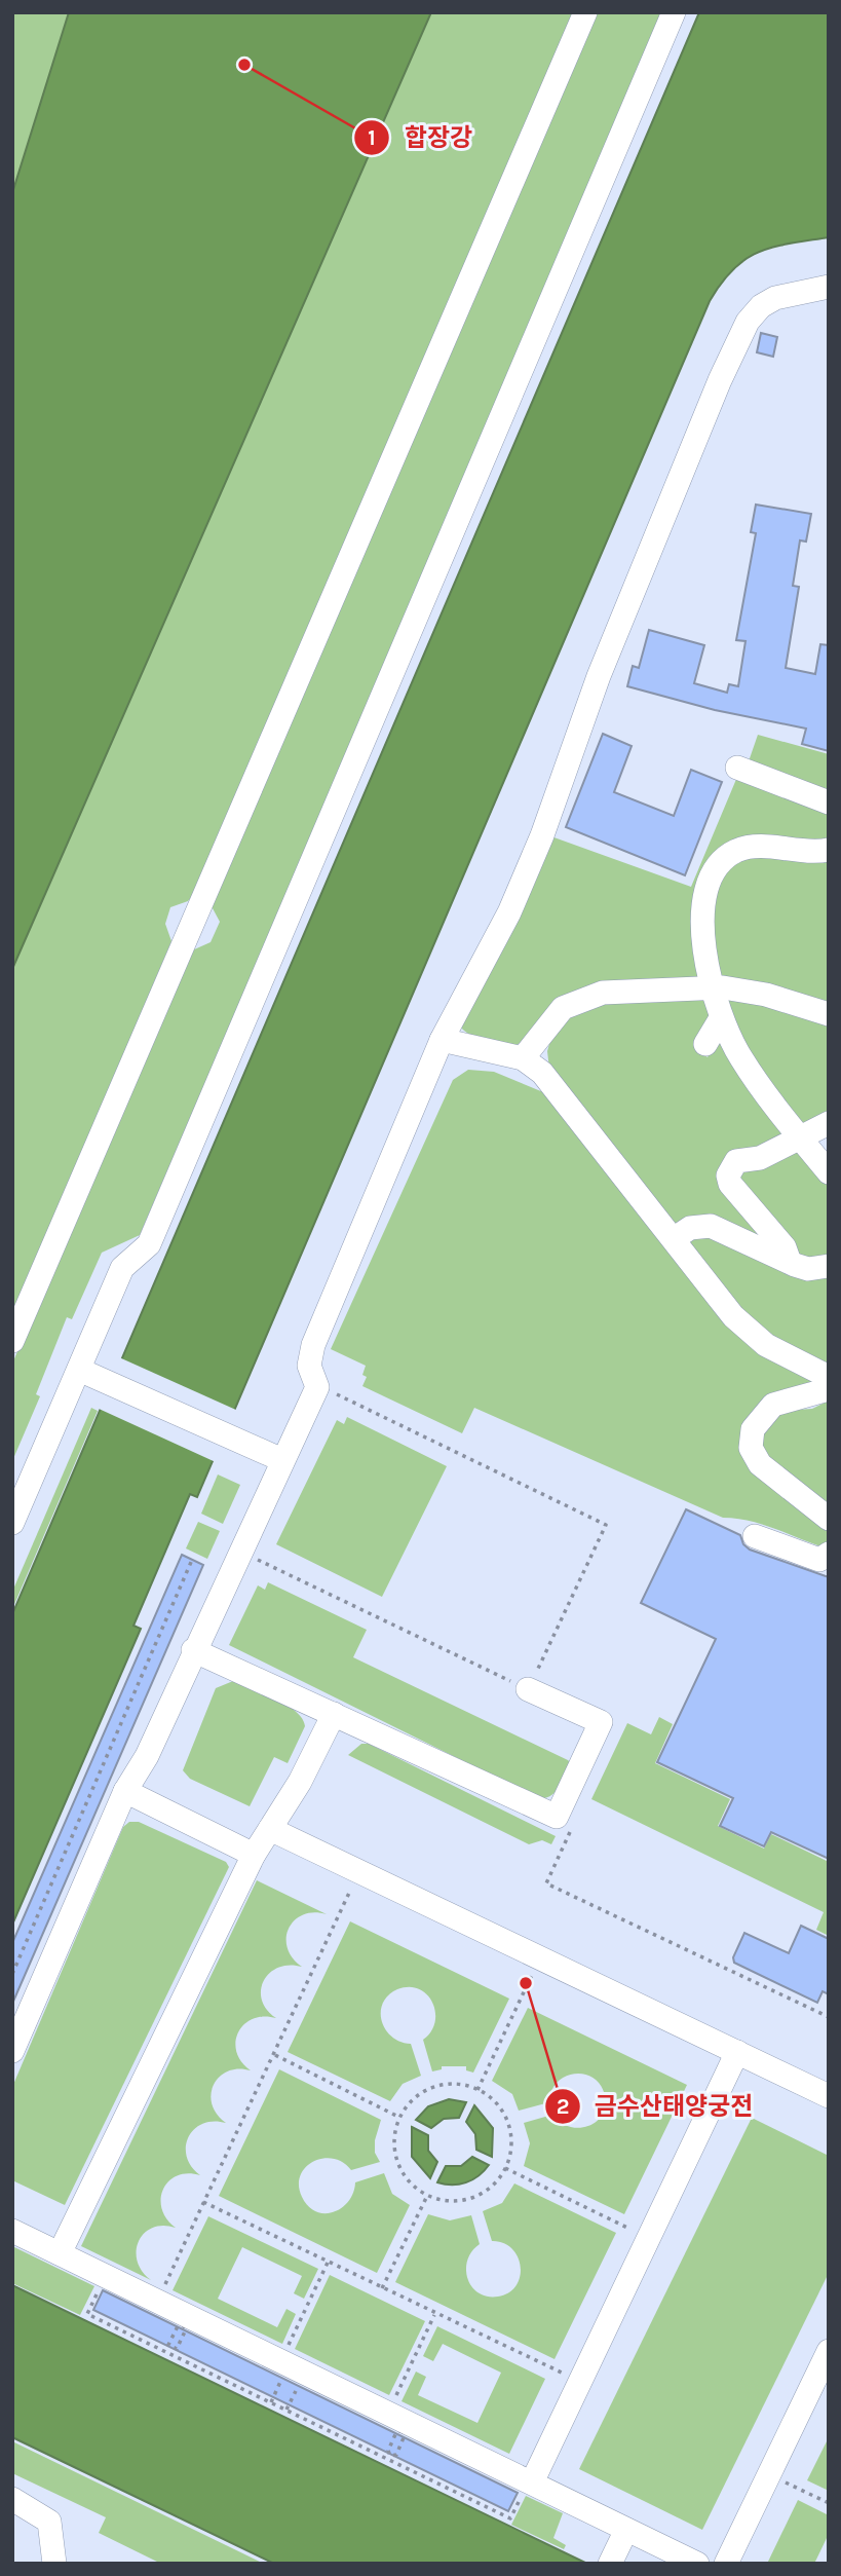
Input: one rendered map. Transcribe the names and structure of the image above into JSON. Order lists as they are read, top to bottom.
{
  "places": ["합장강", "금수산태양궁전"]
}
